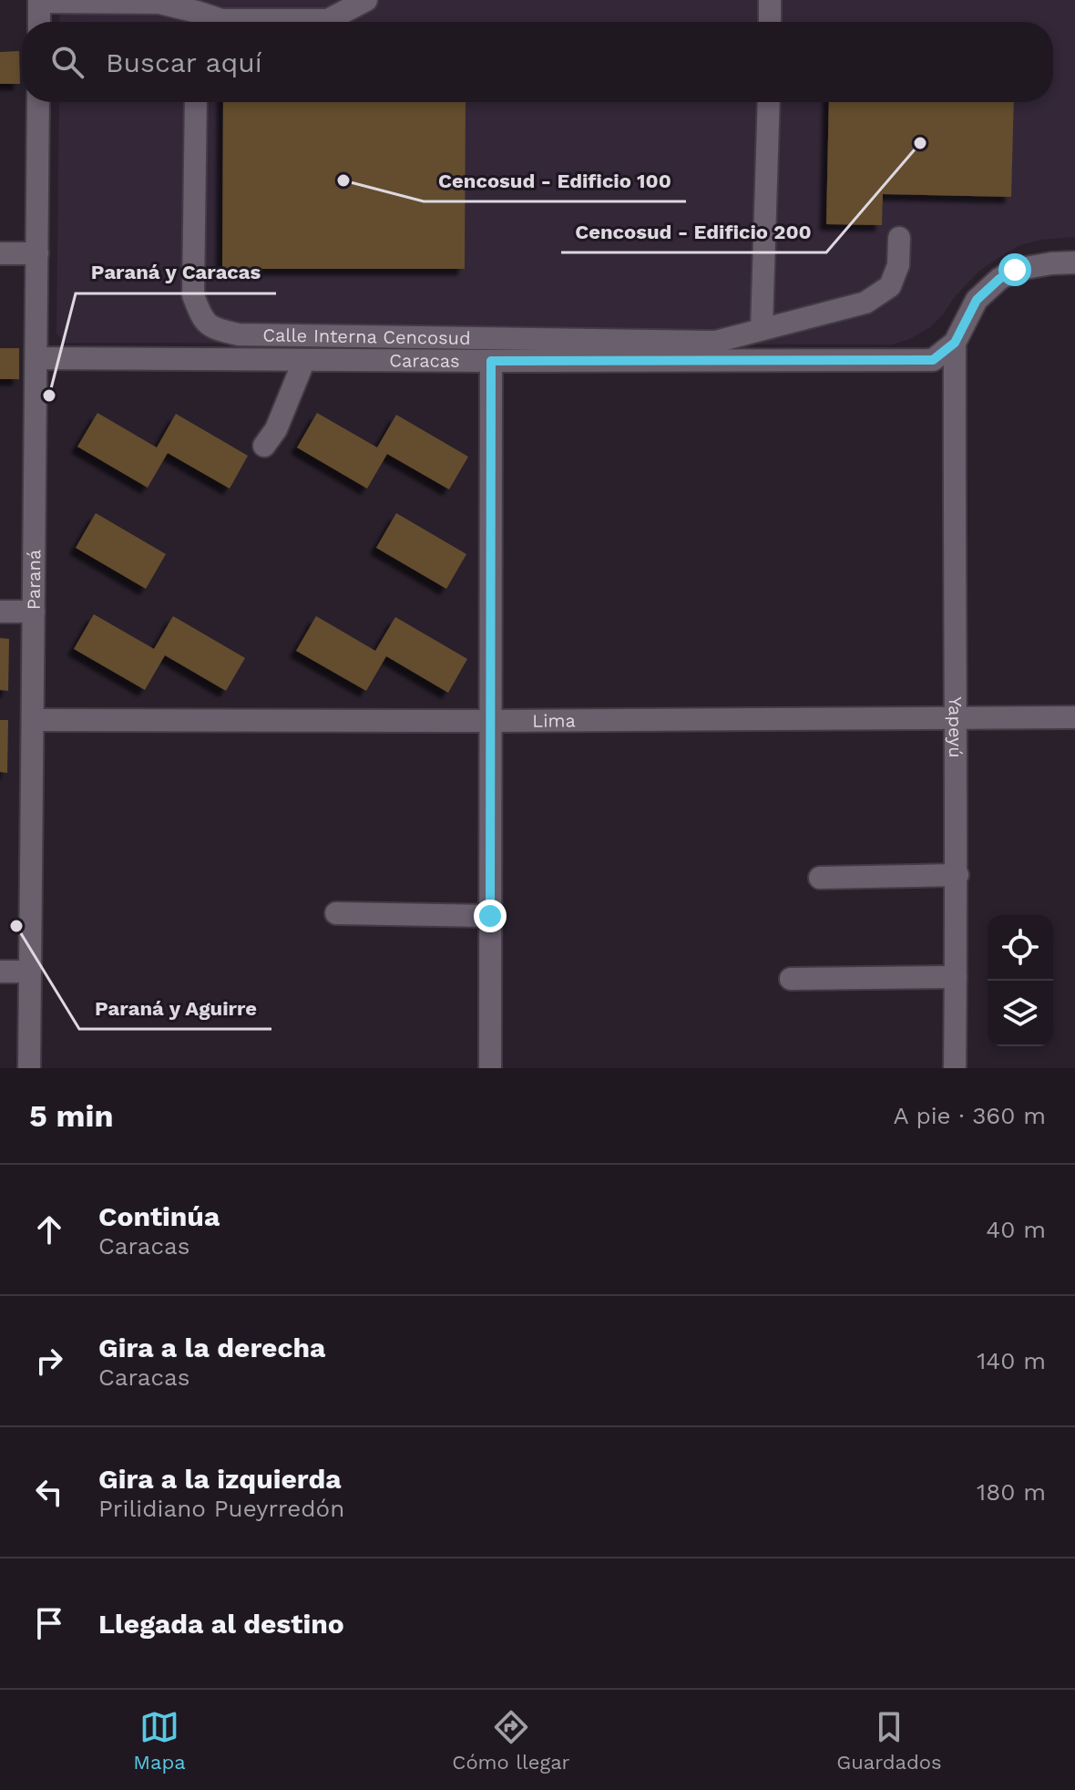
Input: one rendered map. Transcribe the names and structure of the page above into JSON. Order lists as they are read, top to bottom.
{
  "streets": {
    "street": [
      "Calle Interna Cencosud",
      "Caracas",
      "Paraná",
      "Lima",
      "Yapeyú"
    ]
  },
  "crossings": [
    ["Caracas", "Paraná"],
    ["Caracas", "Yapeyú"],
    ["Paraná", "Lima"],
    ["Lima", "Yapeyú"]
  ],
  "places": [
    "Cencosud - Edificio 200",
    "Cencosud - Edificio 100",
    "Paraná y Caracas",
    "Paraná y Aguirre"
  ],
  "page": {
    "search": "Buscar aquí",
    "heading": ["5 min", "A pie · 360 m"],
    "list": [
      ["Continúa", "Caracas", "40 m"],
      ["Gira a la derecha", "Caracas", "140 m"],
      ["Gira a la izquierda", "Prilidiano Pueyrredón", "180 m"],
      "Llegada al destino"
    ],
    "nav": ["Mapa", "Cómo llegar", "Guardados"]
  }
}
